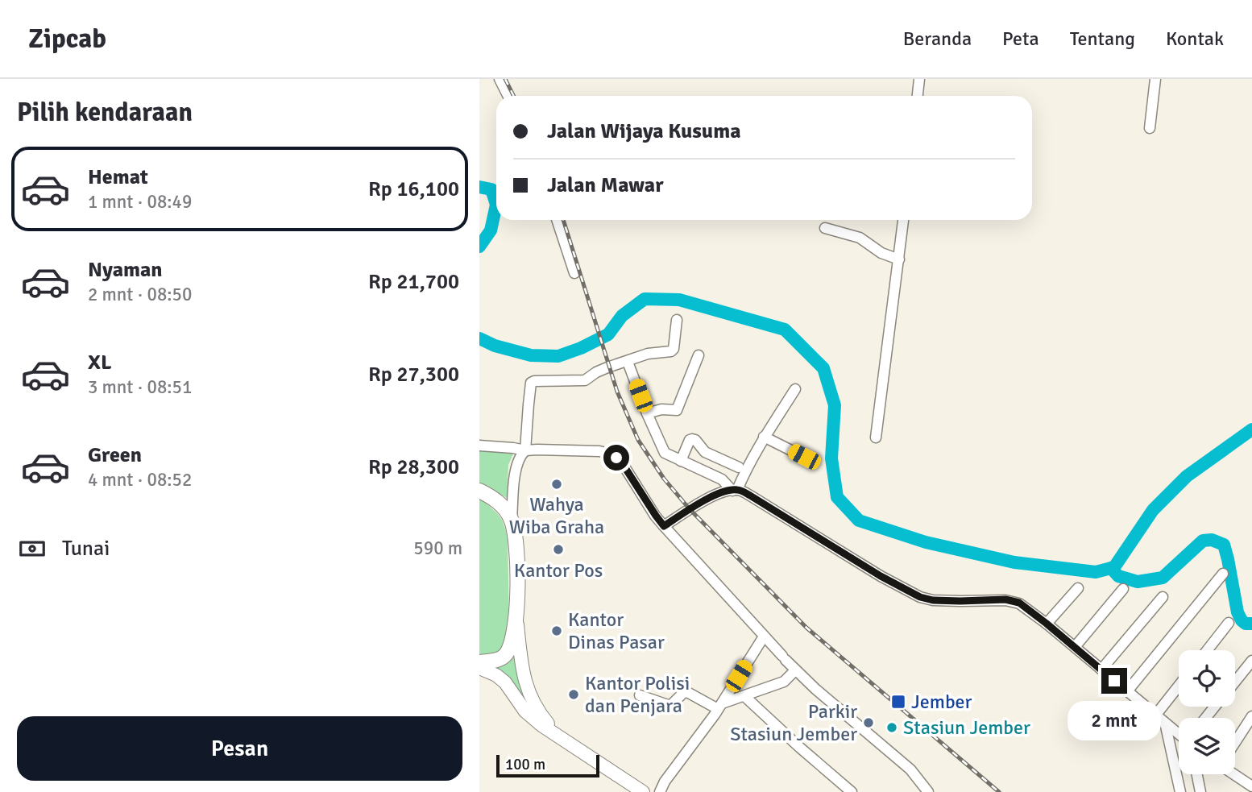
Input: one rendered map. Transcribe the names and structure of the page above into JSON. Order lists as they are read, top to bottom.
{
  "places": {
    "other": [
      "Wahya Wiba Graha",
      "Kantor Pos",
      "Kantor Dinas Pasar",
      "Kantor Polisi dan Penjara",
      "Parkir Stasiun Jember",
      "Stasiun Jember"
    ],
    "transit": ["Jember"]
  },
  "scale_bar": "100 m",
  "page": {
    "header": "Zipcab",
    "nav": [
      "Beranda",
      "Peta",
      "Tentang",
      "Kontak"
    ],
    "heading": "Pilih kendaraan",
    "banner": ["Jalan Wijaya Kusuma", "Jalan Mawar"],
    "list": [
      {
        "name": "Hemat",
        "note": "1 mnt · 08:49",
        "value": "Rp 16,100"
      },
      {
        "name": "Nyaman",
        "note": "2 mnt · 08:50",
        "value": "Rp 21,700"
      },
      {
        "name": "XL",
        "note": "3 mnt · 08:51",
        "value": "Rp 27,300"
      },
      {
        "name": "Green",
        "note": "4 mnt · 08:52",
        "value": "Rp 28,300"
      }
    ],
    "pay": ["Tunai", "590 m"],
    "bubble": "2 mnt",
    "buttons": "Pesan",
    "scale": "100 m"
  }
}
